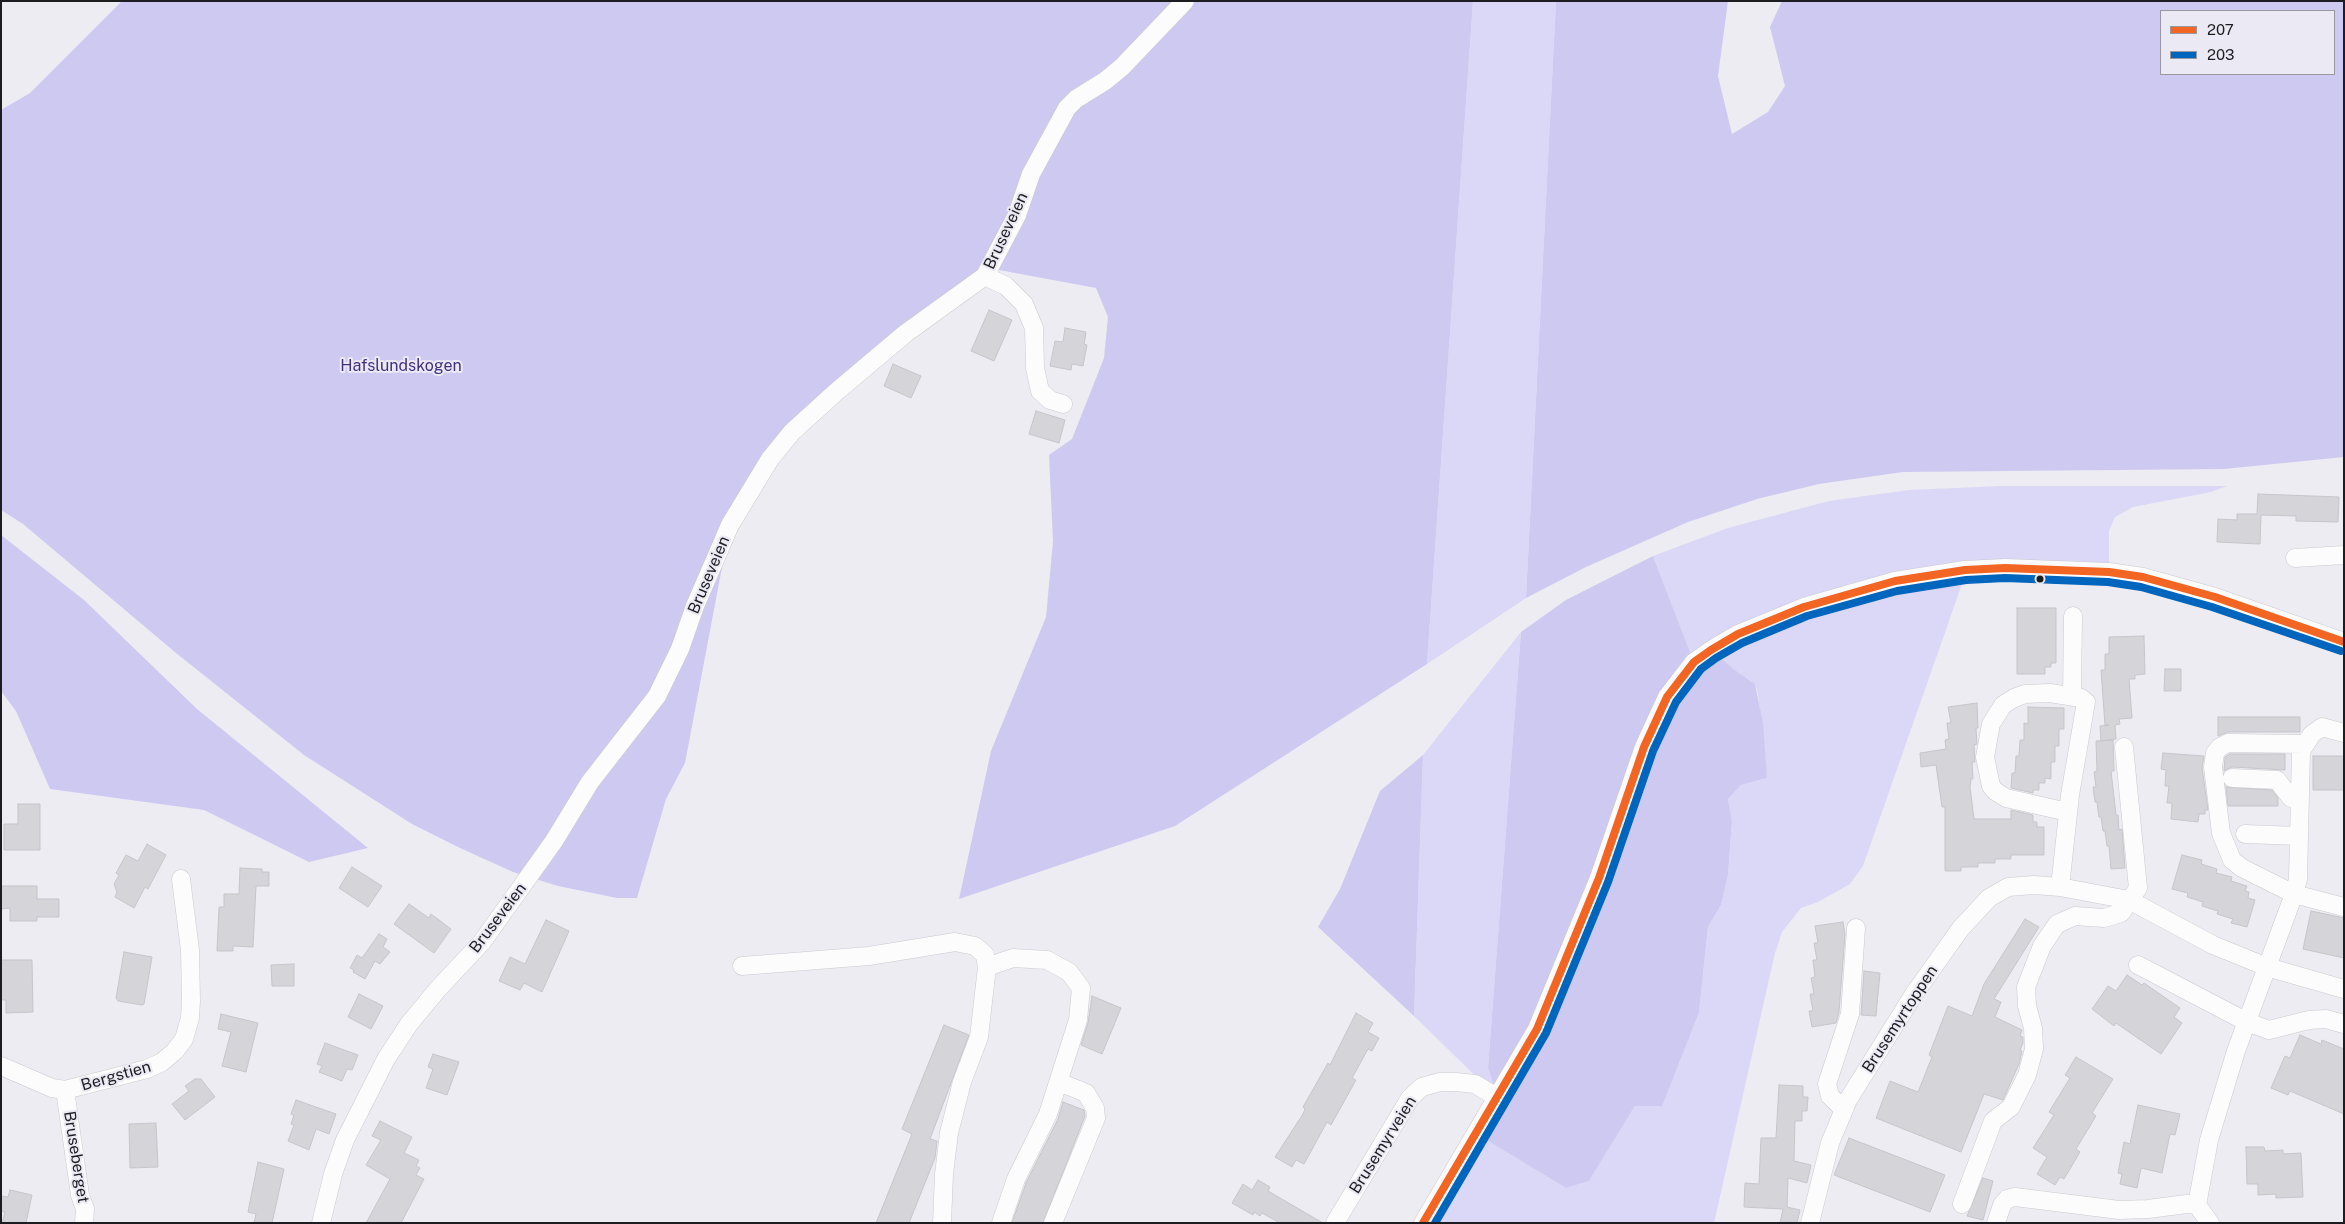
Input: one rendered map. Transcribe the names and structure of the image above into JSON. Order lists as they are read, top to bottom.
{
  "streets": {
    "street": [
      "Bruseveien",
      "Brusemyrtoppen",
      "Bergstien",
      "Brusemyrveien",
      "Bruseberget"
    ]
  },
  "crossings": [
    ["Bergstien", "Bruseberget"]
  ],
  "parks": ["Hafslundskogen"],
  "lines": ["transit line 207", "transit line 203"],
  "legend": ["207", "203"]
}
